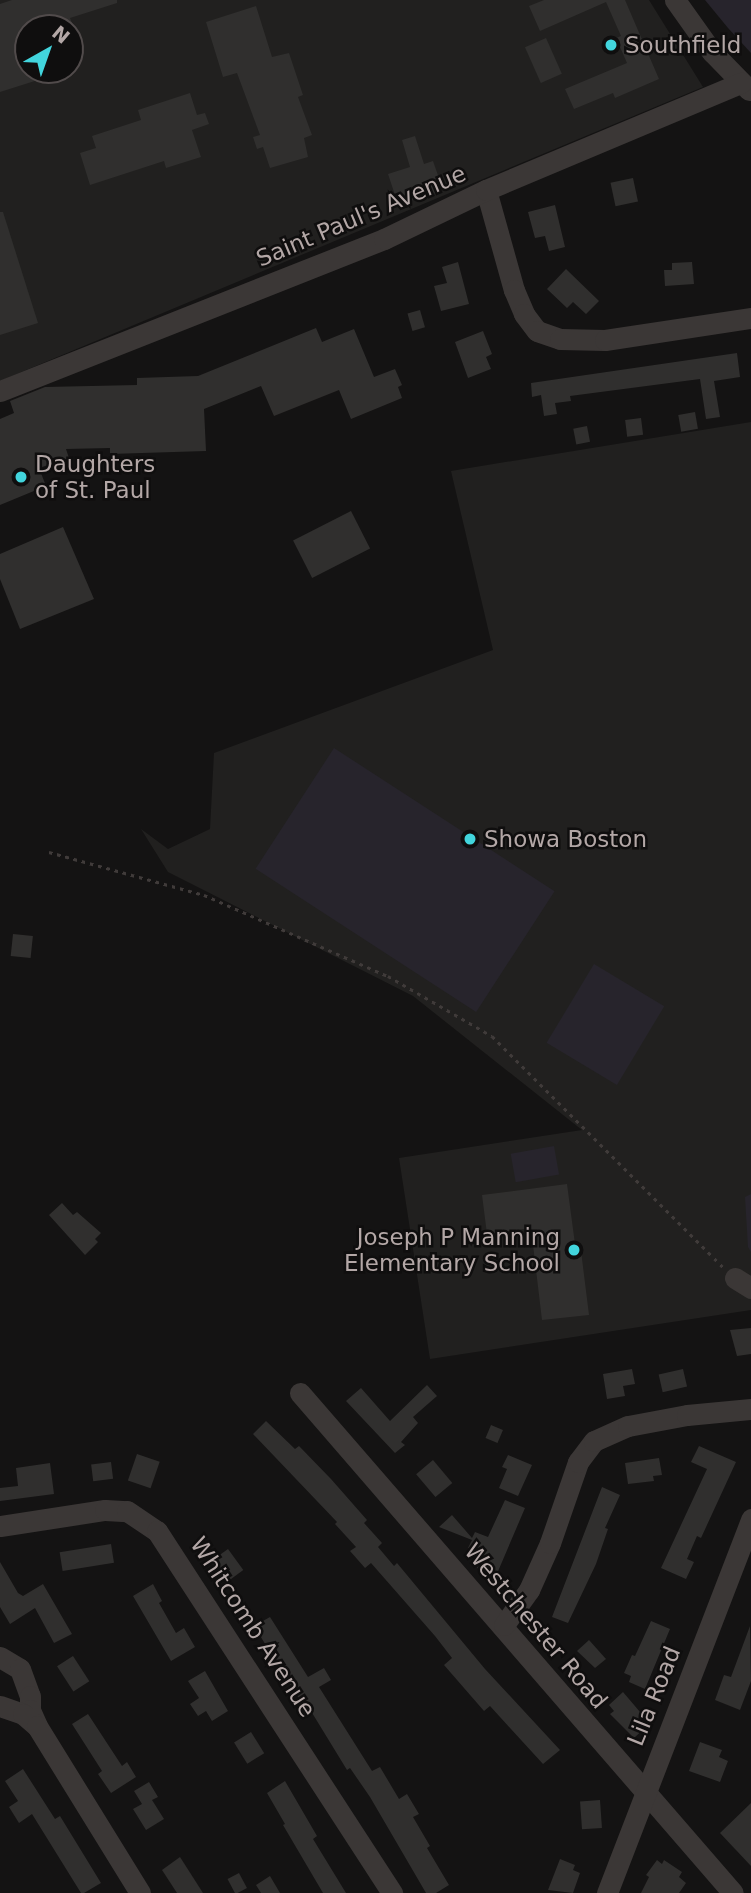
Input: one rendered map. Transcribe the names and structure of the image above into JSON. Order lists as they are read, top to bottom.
{
  "streets": {
    "street": [
      "Saint Paul's Avenue",
      "Westchester Road",
      "Whitcomb Avenue",
      "Lila Road"
    ]
  },
  "crossings": [
    ["Westchester Road", "Lila Road"]
  ],
  "places": [
    "Southfield",
    "Daughters of St. Paul",
    "Showa Boston",
    "Joseph P Manning Elementary School"
  ],
  "north": "top right"
}
